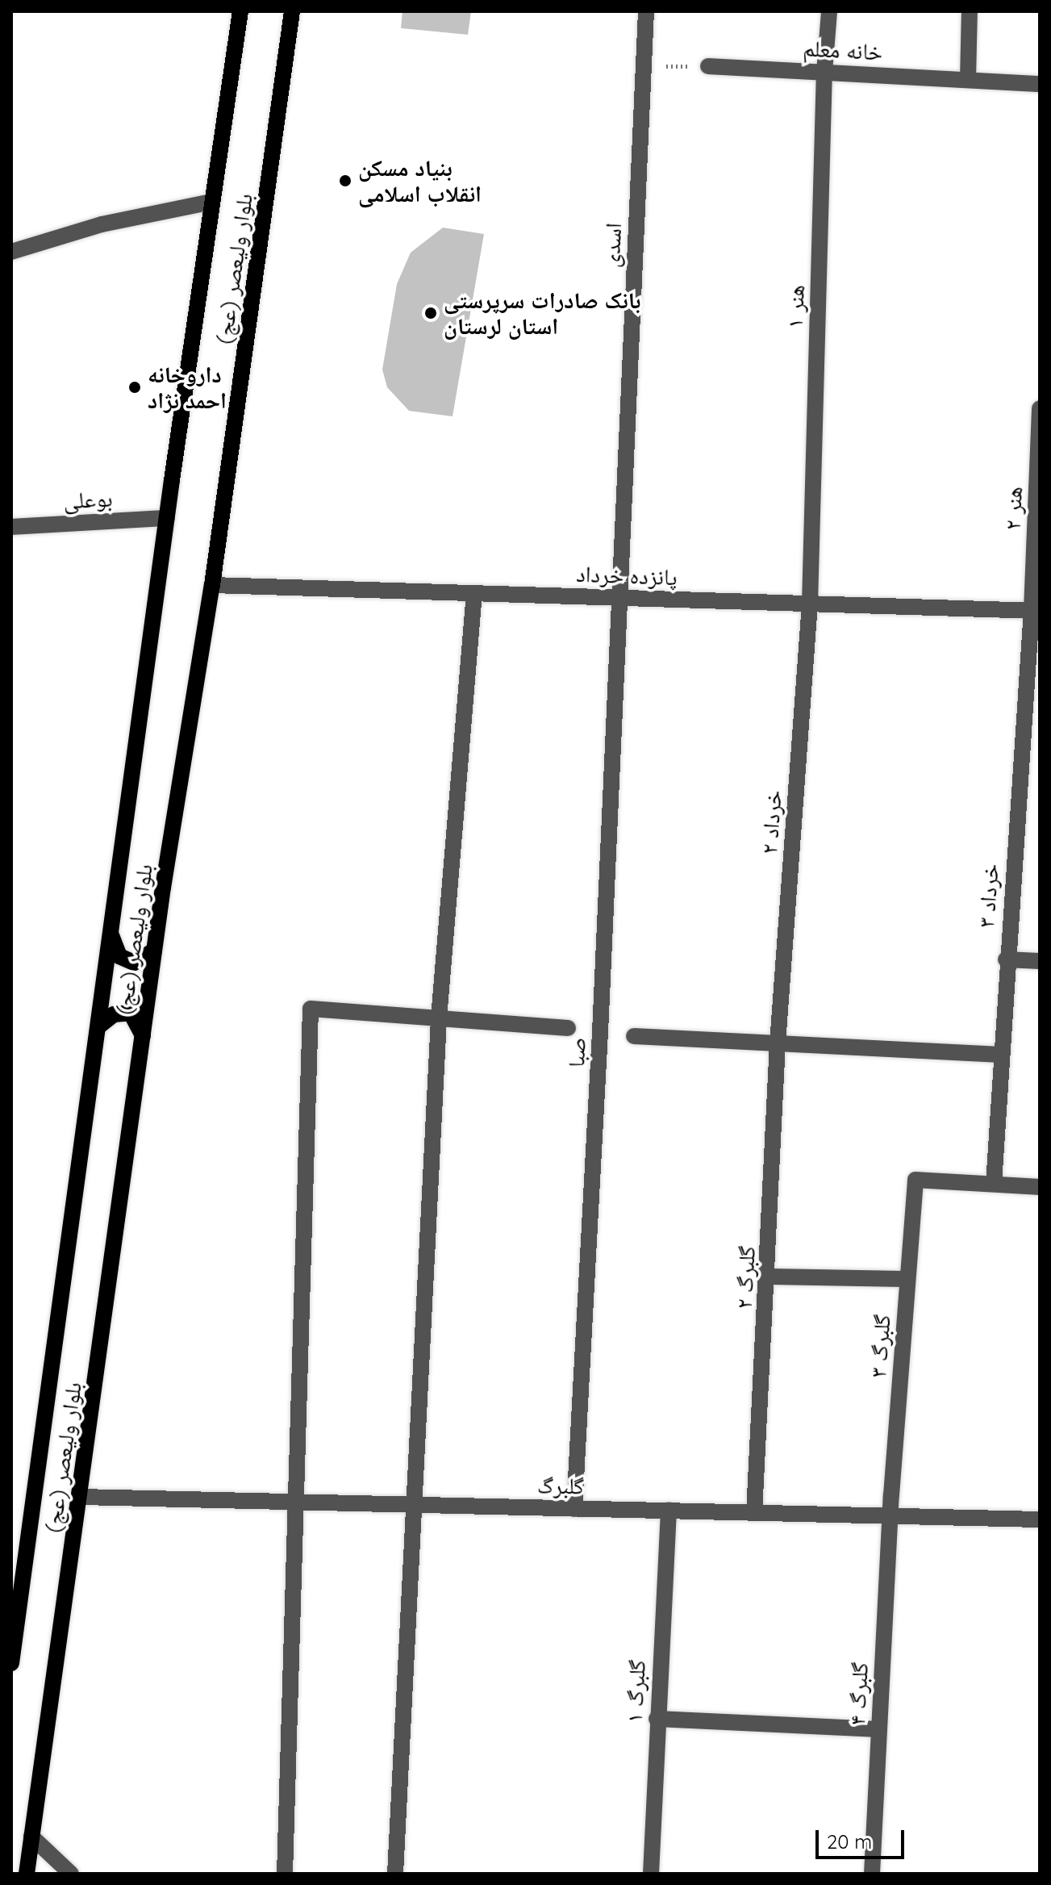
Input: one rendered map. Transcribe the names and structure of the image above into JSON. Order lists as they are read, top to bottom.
{
  "streets": {
    "main road": ["بلوار ولیعصر (عج)"],
    "street": [
      "خانه معلم",
      "اسدی",
      "هنر ۱",
      "بوعلی",
      "هنر ۲",
      "پانزده خرداد",
      "خرداد ۲",
      "خرداد ۳",
      "صبا",
      "گلبرگ ۲",
      "گلبرگ ۳",
      "گلبرگ",
      "گلبرگ ۱",
      "گلبرگ ۴"
    ]
  },
  "crossings": [
    ["خانه معلم", "هنر ۱"],
    ["اسدی", "پانزده خرداد"],
    ["اسدی", "صبا"],
    ["بلوار ولیعصر (عج)", "بوعلی"],
    ["بلوار ولیعصر (عج)", "پانزده خرداد"],
    ["بلوار ولیعصر (عج)", "گلبرگ"],
    ["هنر ۱", "پانزده خرداد"],
    ["هنر ۱", "خرداد ۲"],
    ["هنر ۲", "پانزده خرداد"],
    ["هنر ۲", "خرداد ۳"],
    ["پانزده خرداد", "خرداد ۲"],
    ["پانزده خرداد", "خرداد ۳"],
    ["پانزده خرداد", "صبا"],
    ["خرداد ۲", "گلبرگ ۲"],
    ["خرداد ۳", "گلبرگ ۳"],
    ["صبا", "گلبرگ"],
    ["گلبرگ ۲", "گلبرگ"],
    ["گلبرگ ۳", "گلبرگ"],
    ["گلبرگ ۳", "گلبرگ ۴"],
    ["گلبرگ", "گلبرگ ۱"],
    ["گلبرگ", "گلبرگ ۴"]
  ],
  "places": ["بنیاد مسکن انقلاب اسلامی", "بانک صادرات سرپرستی استان لرستان", "داروخانه احمد نژاد"],
  "scale_bar": "20 m"
}
